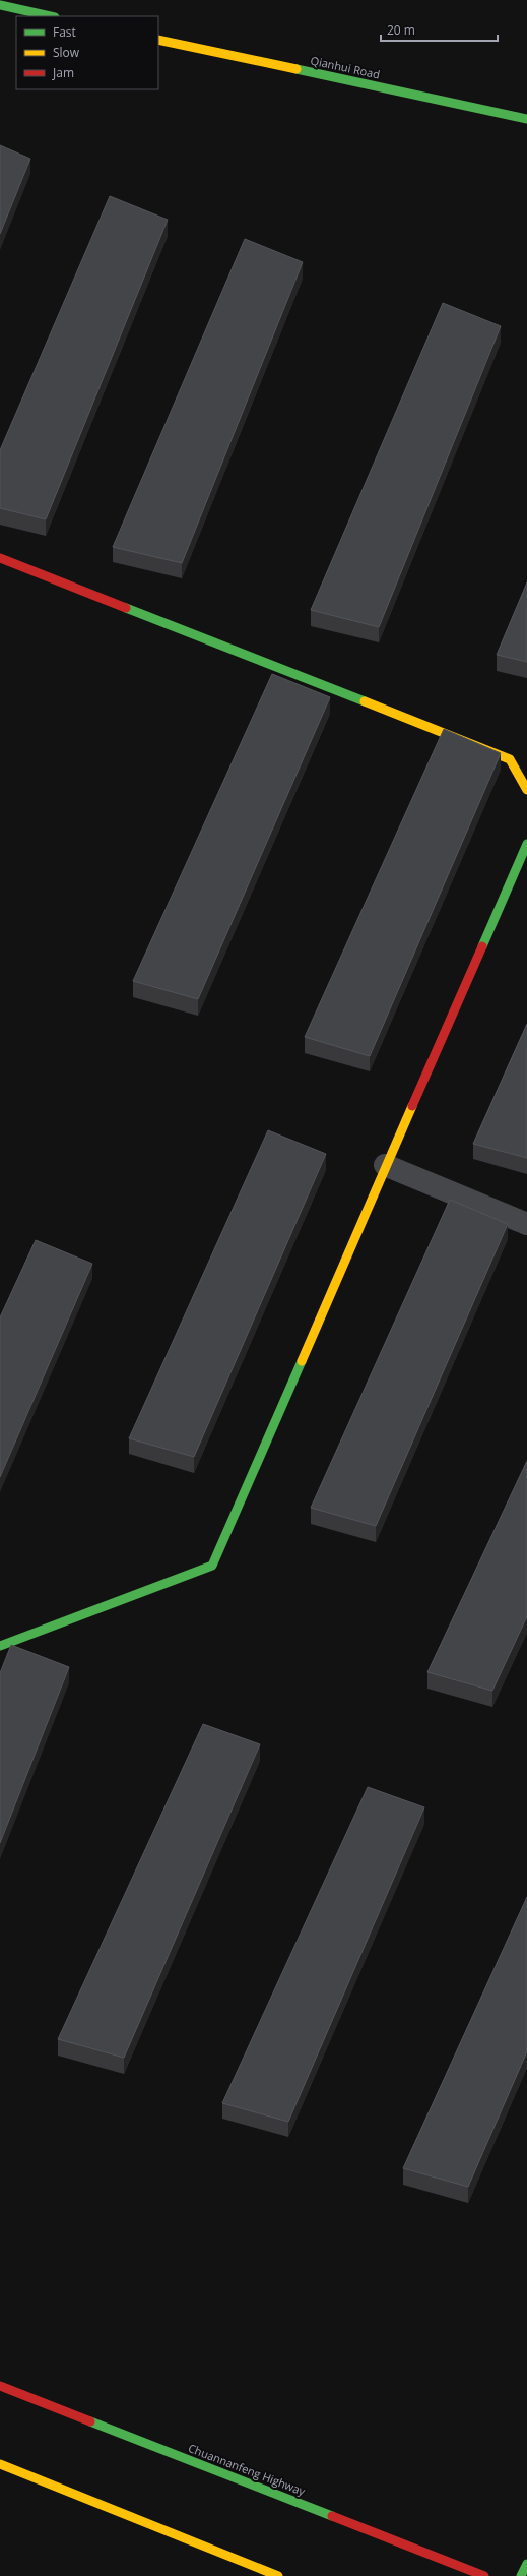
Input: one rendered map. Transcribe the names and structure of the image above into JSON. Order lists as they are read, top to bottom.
{
  "streets": {
    "street": ["Qianhui Road", "Chuannanfeng Highway"]
  },
  "legend": ["Fast", "Slow", "Jam"],
  "scale_bar": "20 m"
}
